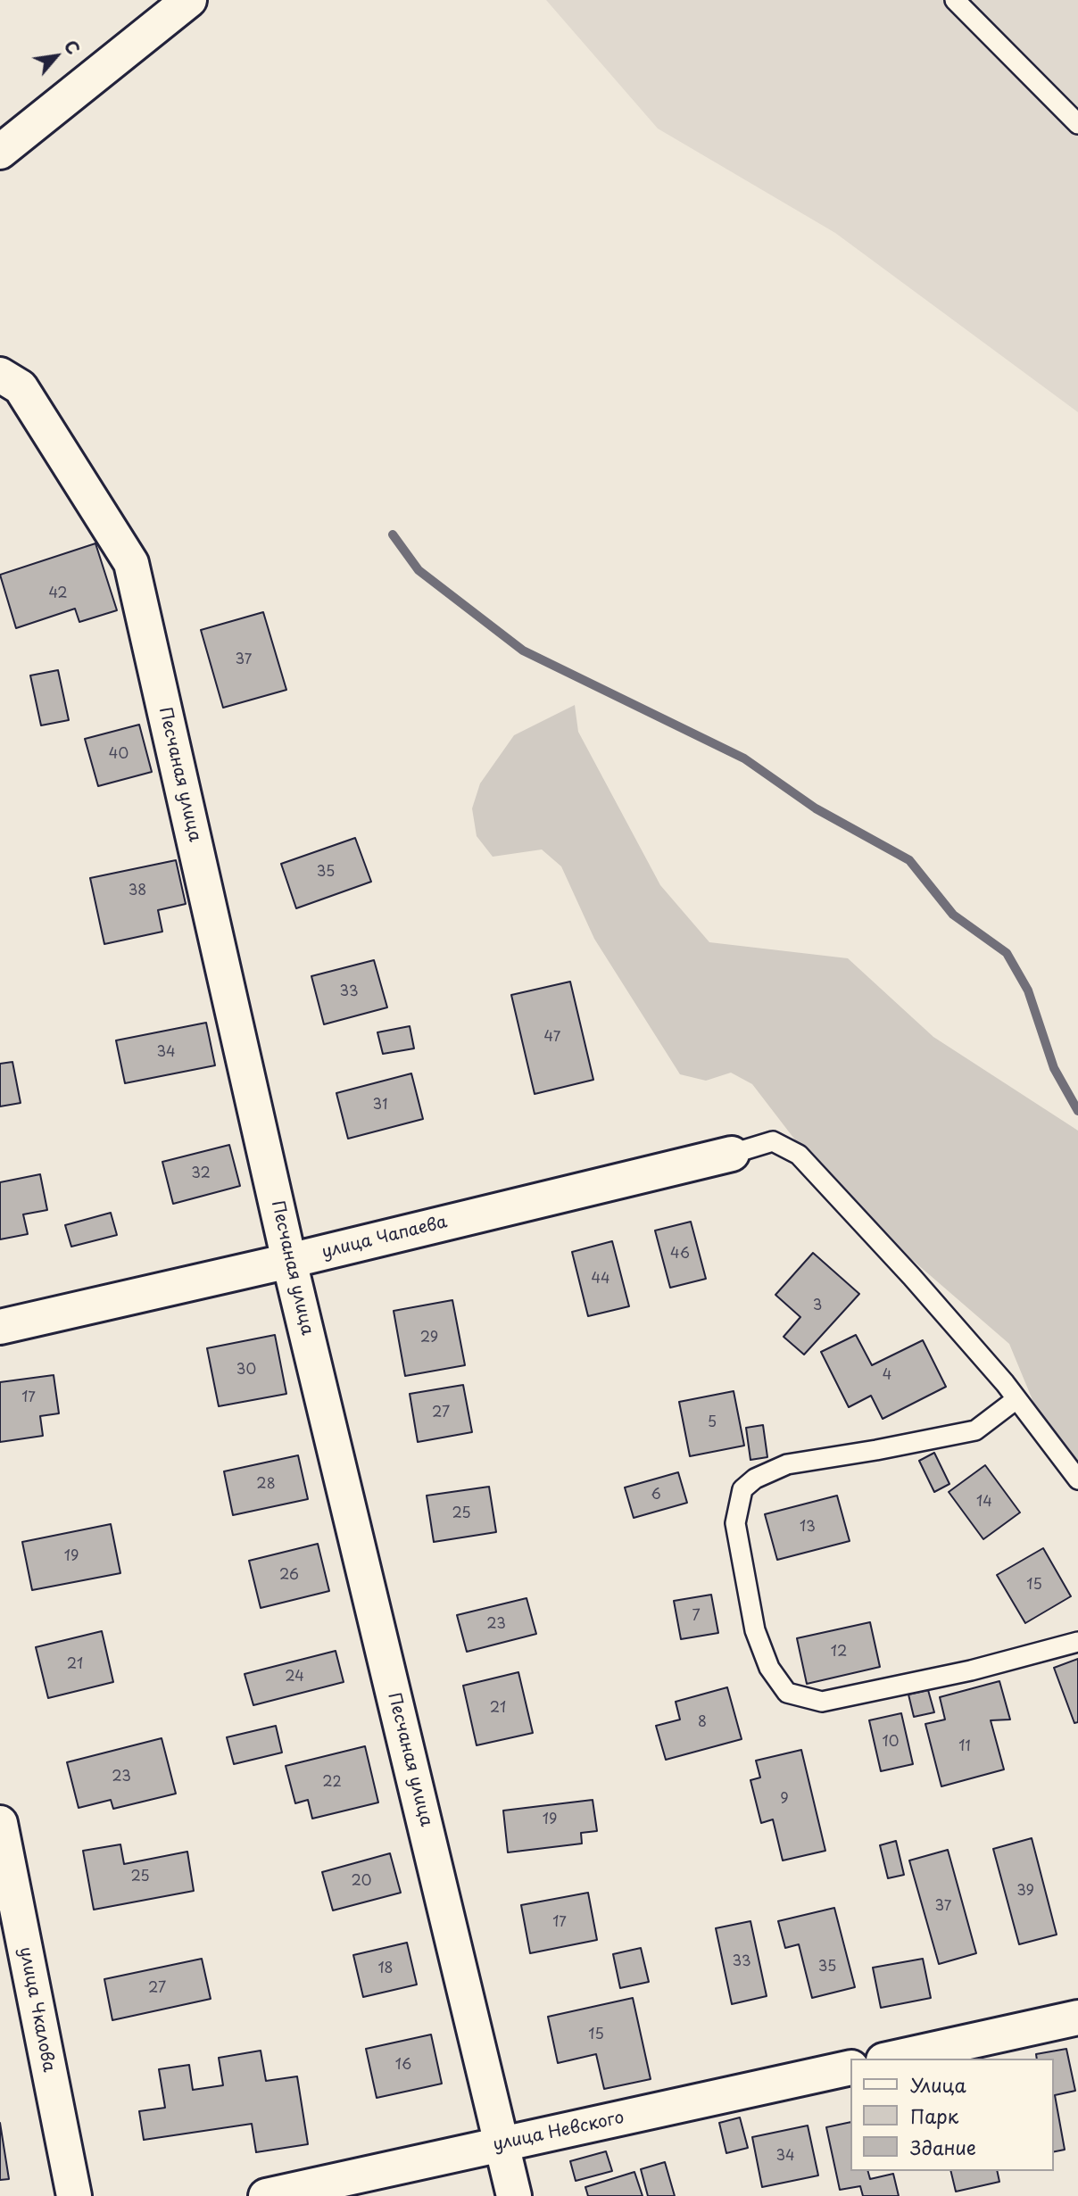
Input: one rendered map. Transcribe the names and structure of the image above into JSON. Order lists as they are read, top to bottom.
{
  "streets": {
    "street": [
      "Песчаная улица",
      "улица Чапаева",
      "улица Чкалова",
      "улица Невского"
    ]
  },
  "crossings": [
    ["Песчаная улица", "улица Чапаева"],
    ["Песчаная улица", "улица Невского"]
  ],
  "house_numbers": [
    "42",
    "37",
    "40",
    "35",
    "38",
    "33",
    "47",
    "34",
    "31",
    "32",
    "46",
    "44",
    "3",
    "29",
    "30",
    "4",
    "17",
    "27",
    "5",
    "28",
    "6",
    "14",
    "25",
    "13",
    "19",
    "26",
    "15",
    "7",
    "23",
    "12",
    "21",
    "24",
    "21",
    "8",
    "10",
    "11",
    "23",
    "22",
    "9",
    "19",
    "25",
    "20",
    "39",
    "37",
    "17",
    "33",
    "35",
    "18",
    "27",
    "15",
    "16",
    "34"
  ],
  "legend": ["Улица", "Парк", "Здание"],
  "north": "top right"
}
